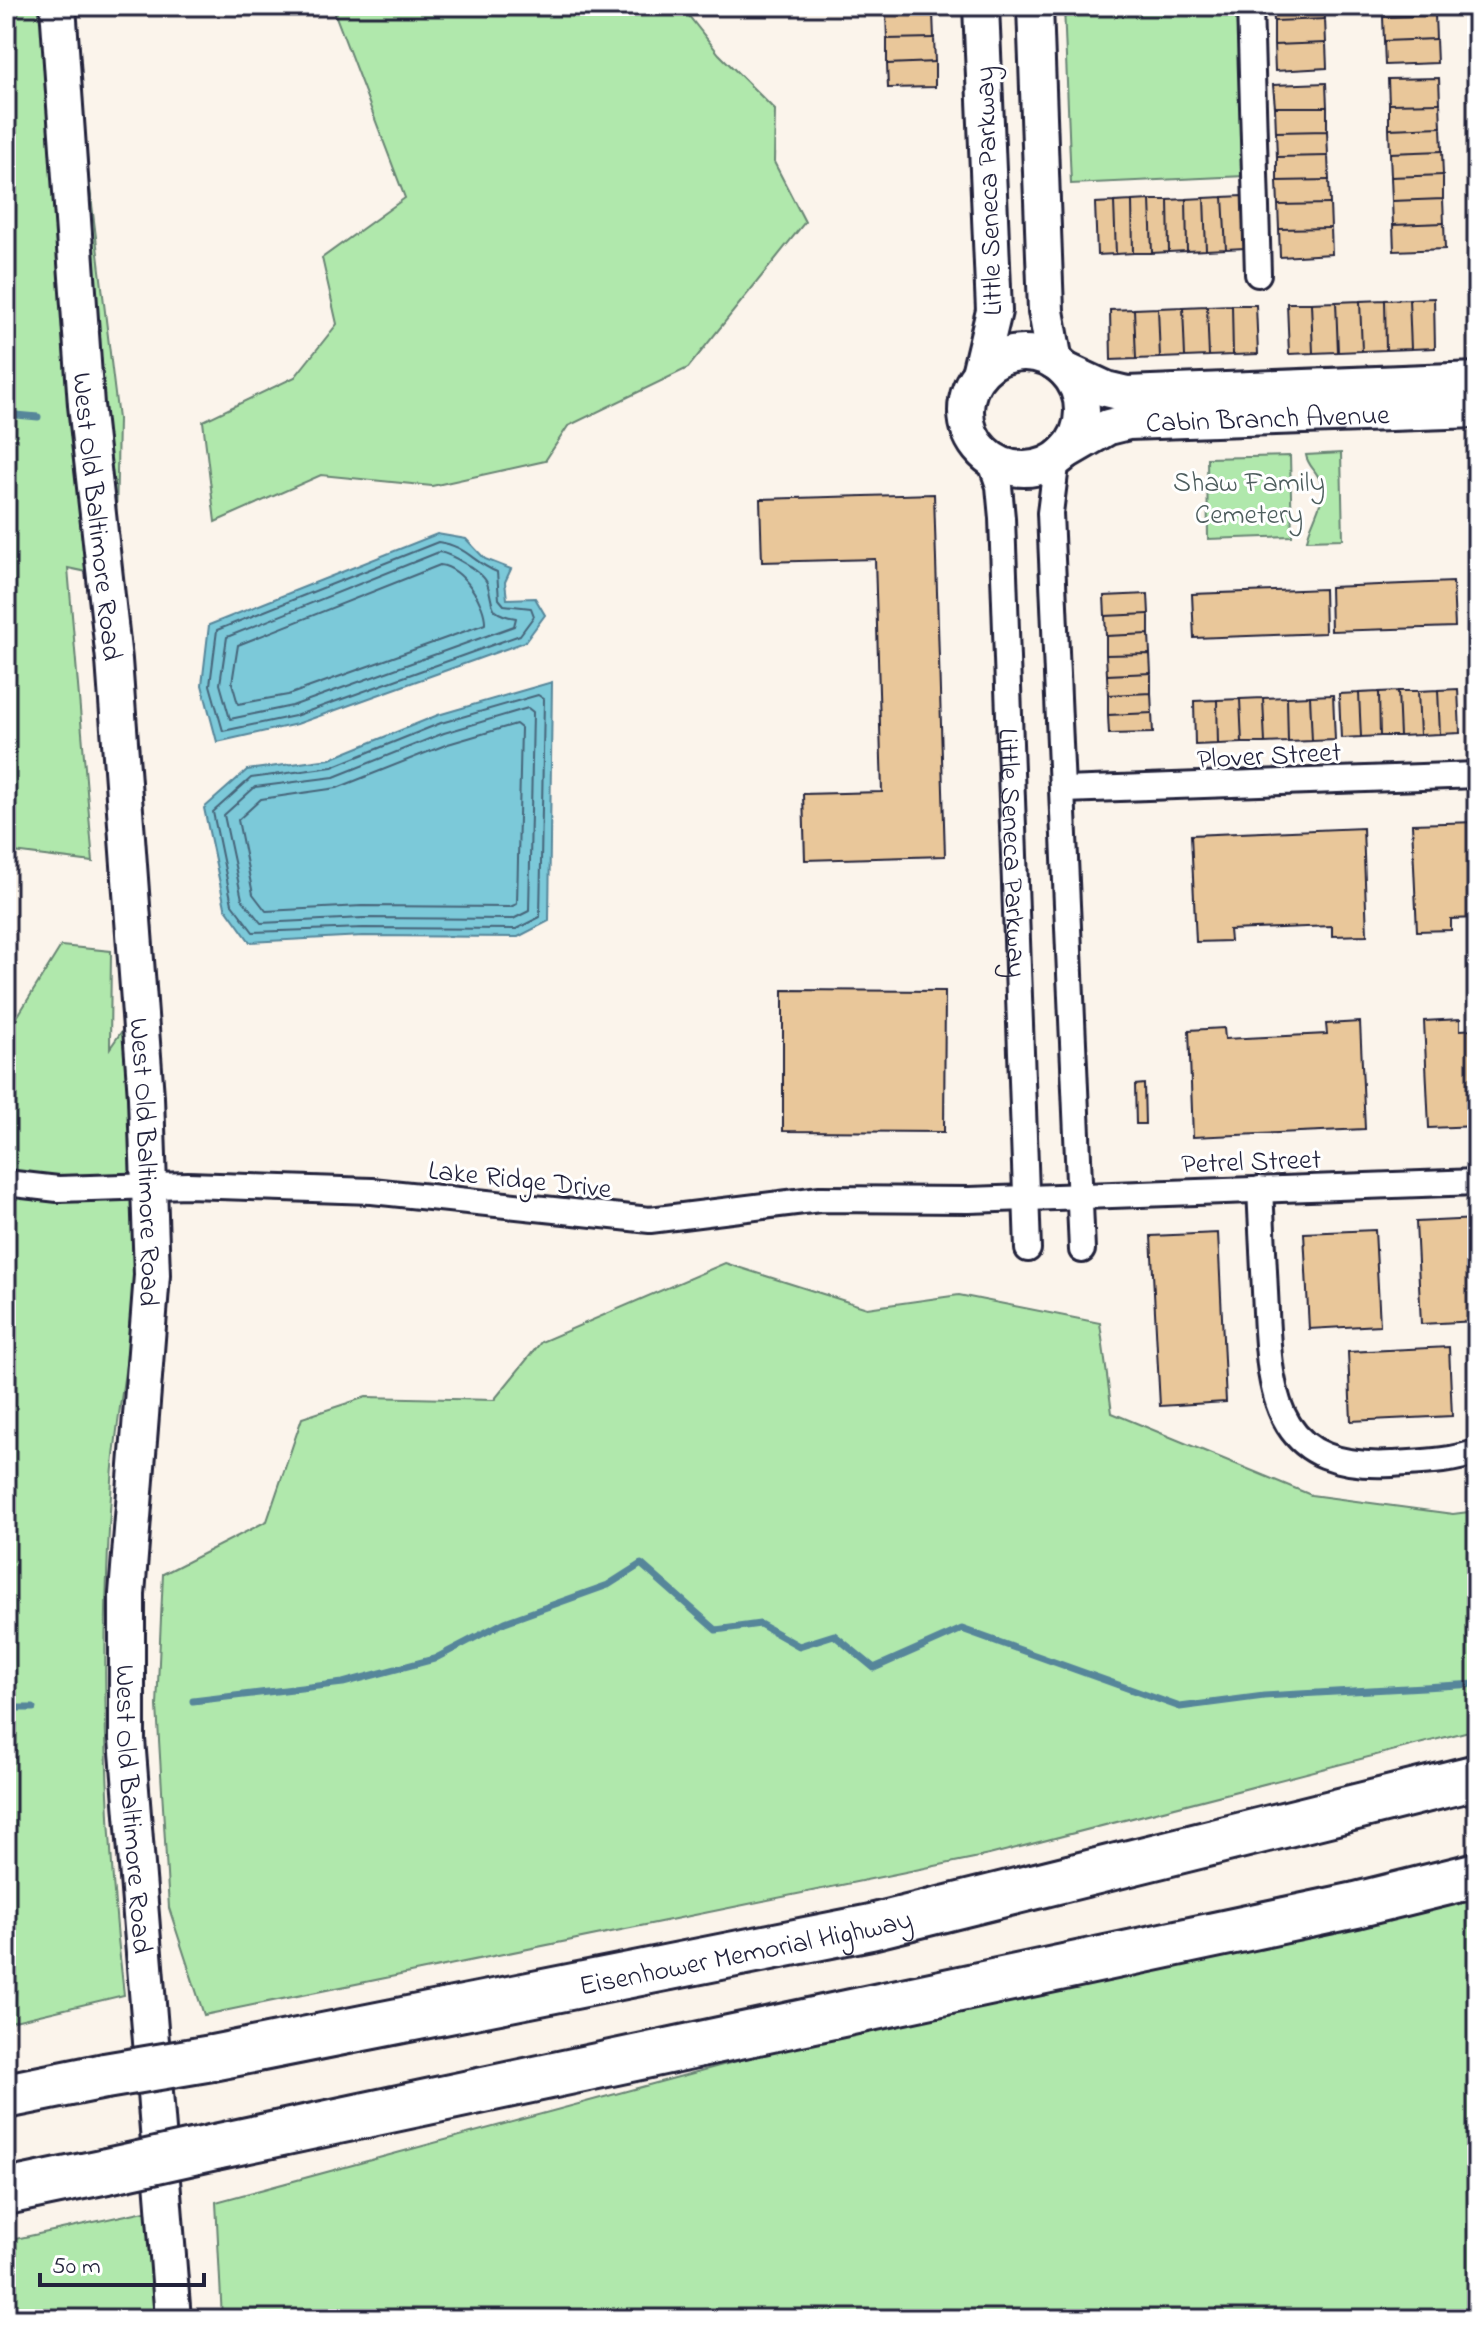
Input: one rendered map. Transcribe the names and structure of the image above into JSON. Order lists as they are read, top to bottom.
{
  "streets": {
    "highway": ["Eisenhower Memorial Highway"],
    "street": [
      "Little Seneca Parkway",
      "Cabin Branch Avenue",
      "West Old Baltimore Road",
      "Plover Street",
      "Petrel Street",
      "Lake Ridge Drive"
    ]
  },
  "crossings": [
    ["Little Seneca Parkway", "Cabin Branch Avenue"],
    ["Little Seneca Parkway", "Plover Street"],
    ["Little Seneca Parkway", "Petrel Street"],
    ["Little Seneca Parkway", "Lake Ridge Drive"],
    ["West Old Baltimore Road", "Lake Ridge Drive"],
    ["Petrel Street", "Lake Ridge Drive"]
  ],
  "parks": ["Shaw Family Cemetery"],
  "scale_bar": "50 m"
}
